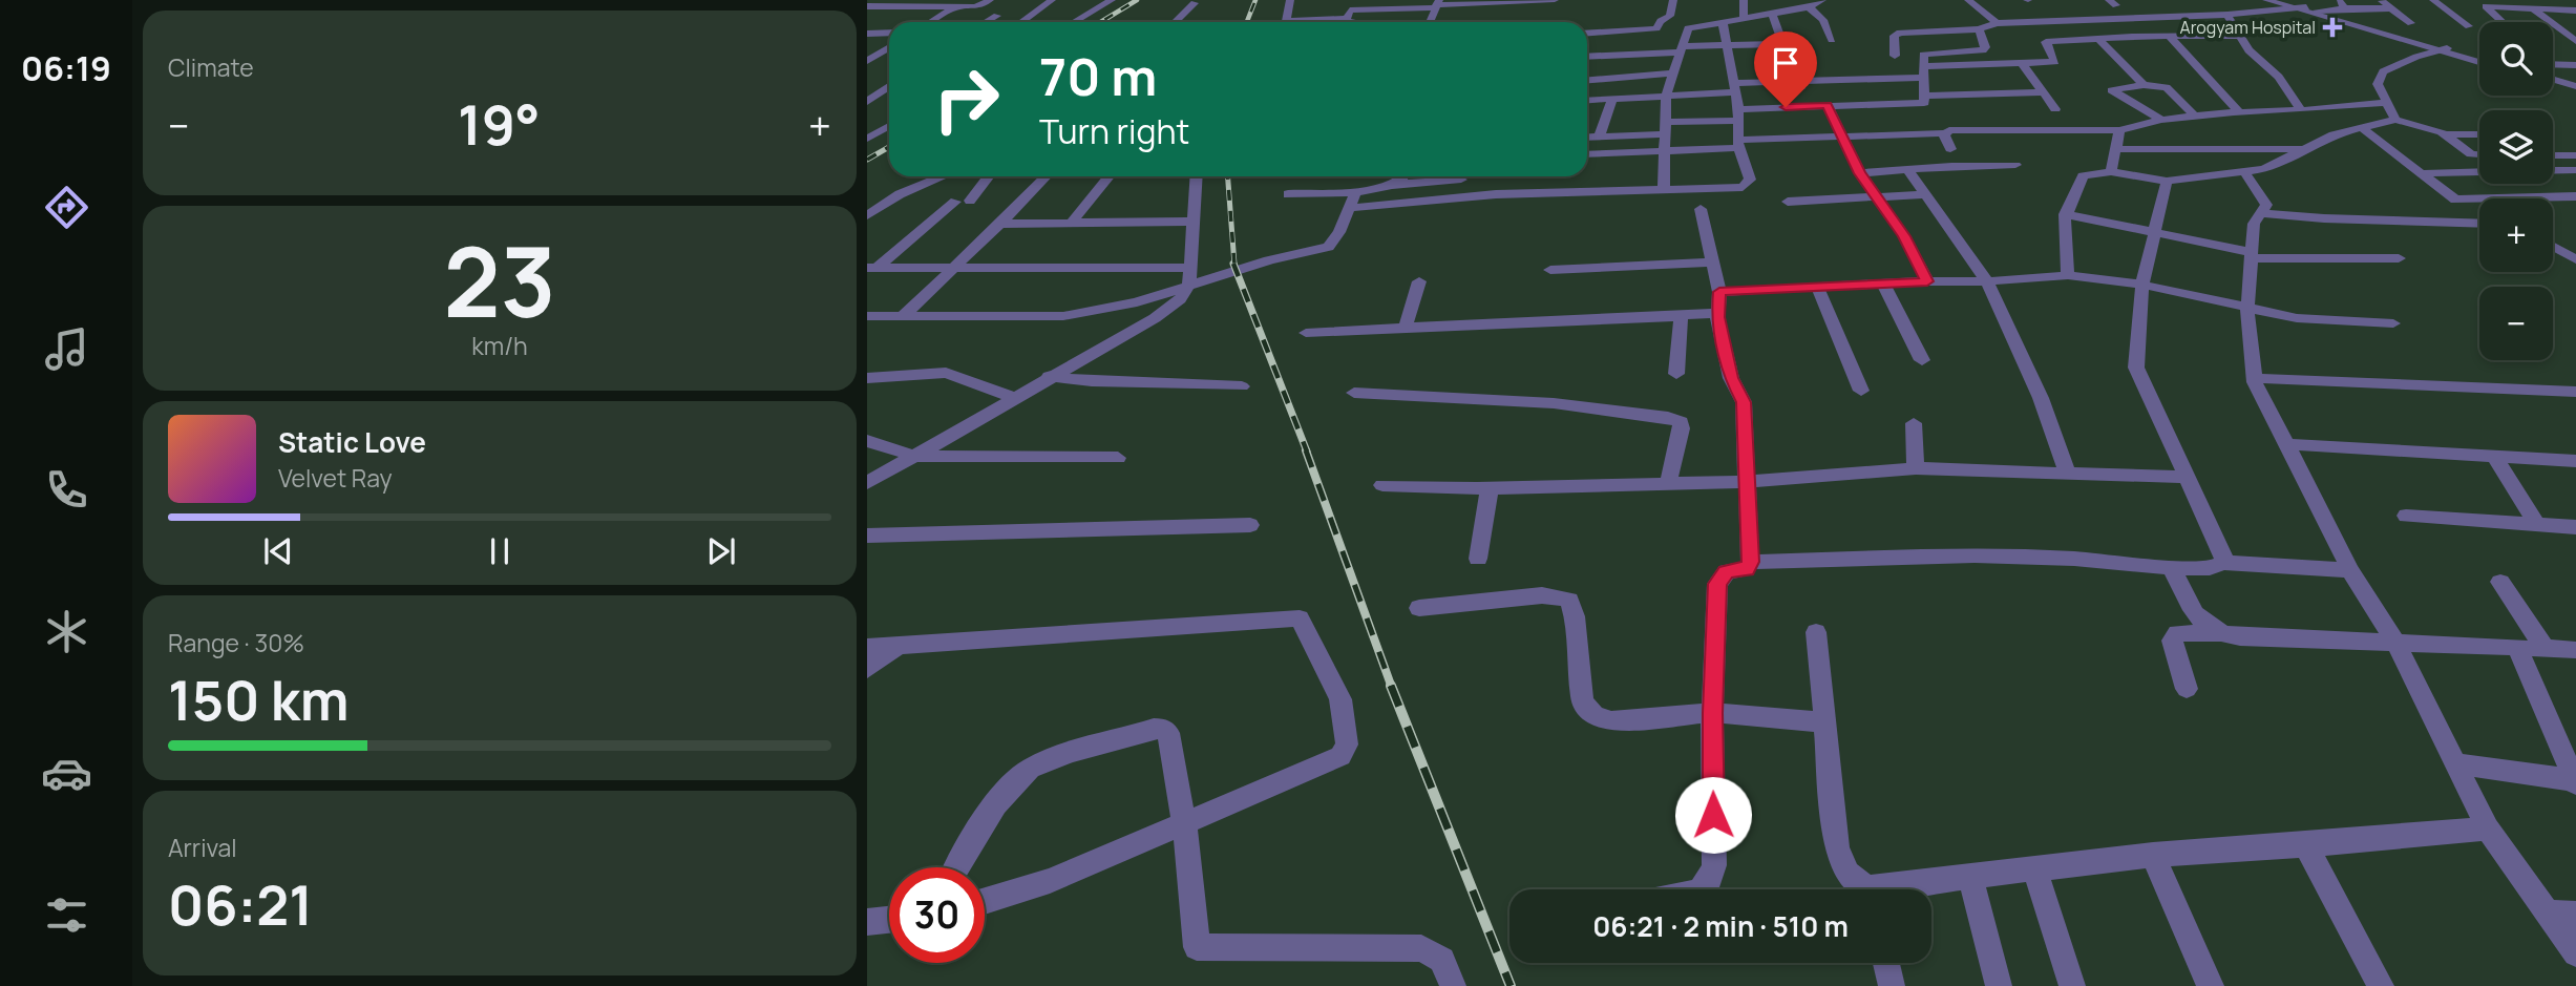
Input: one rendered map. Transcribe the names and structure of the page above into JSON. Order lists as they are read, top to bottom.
{
  "places": {
    "health": ["Arogyam Hospital"]
  },
  "page": {
    "tabs": "06:19",
    "tile": [
      "Climate",
      ["23", "km/h"],
      ["Range · 30%", "150 km"],
      ["Arrival", "06:21"]
    ],
    "map_buttons": ["+", "−"],
    "turn": ["70 m", "Turn right"],
    "heat": ["−", "19°", "+"],
    "song": ["Static Love", "Velvet Ray"],
    "limit": "30",
    "trip": "06:21 · 2 min · 510 m"
  }
}
